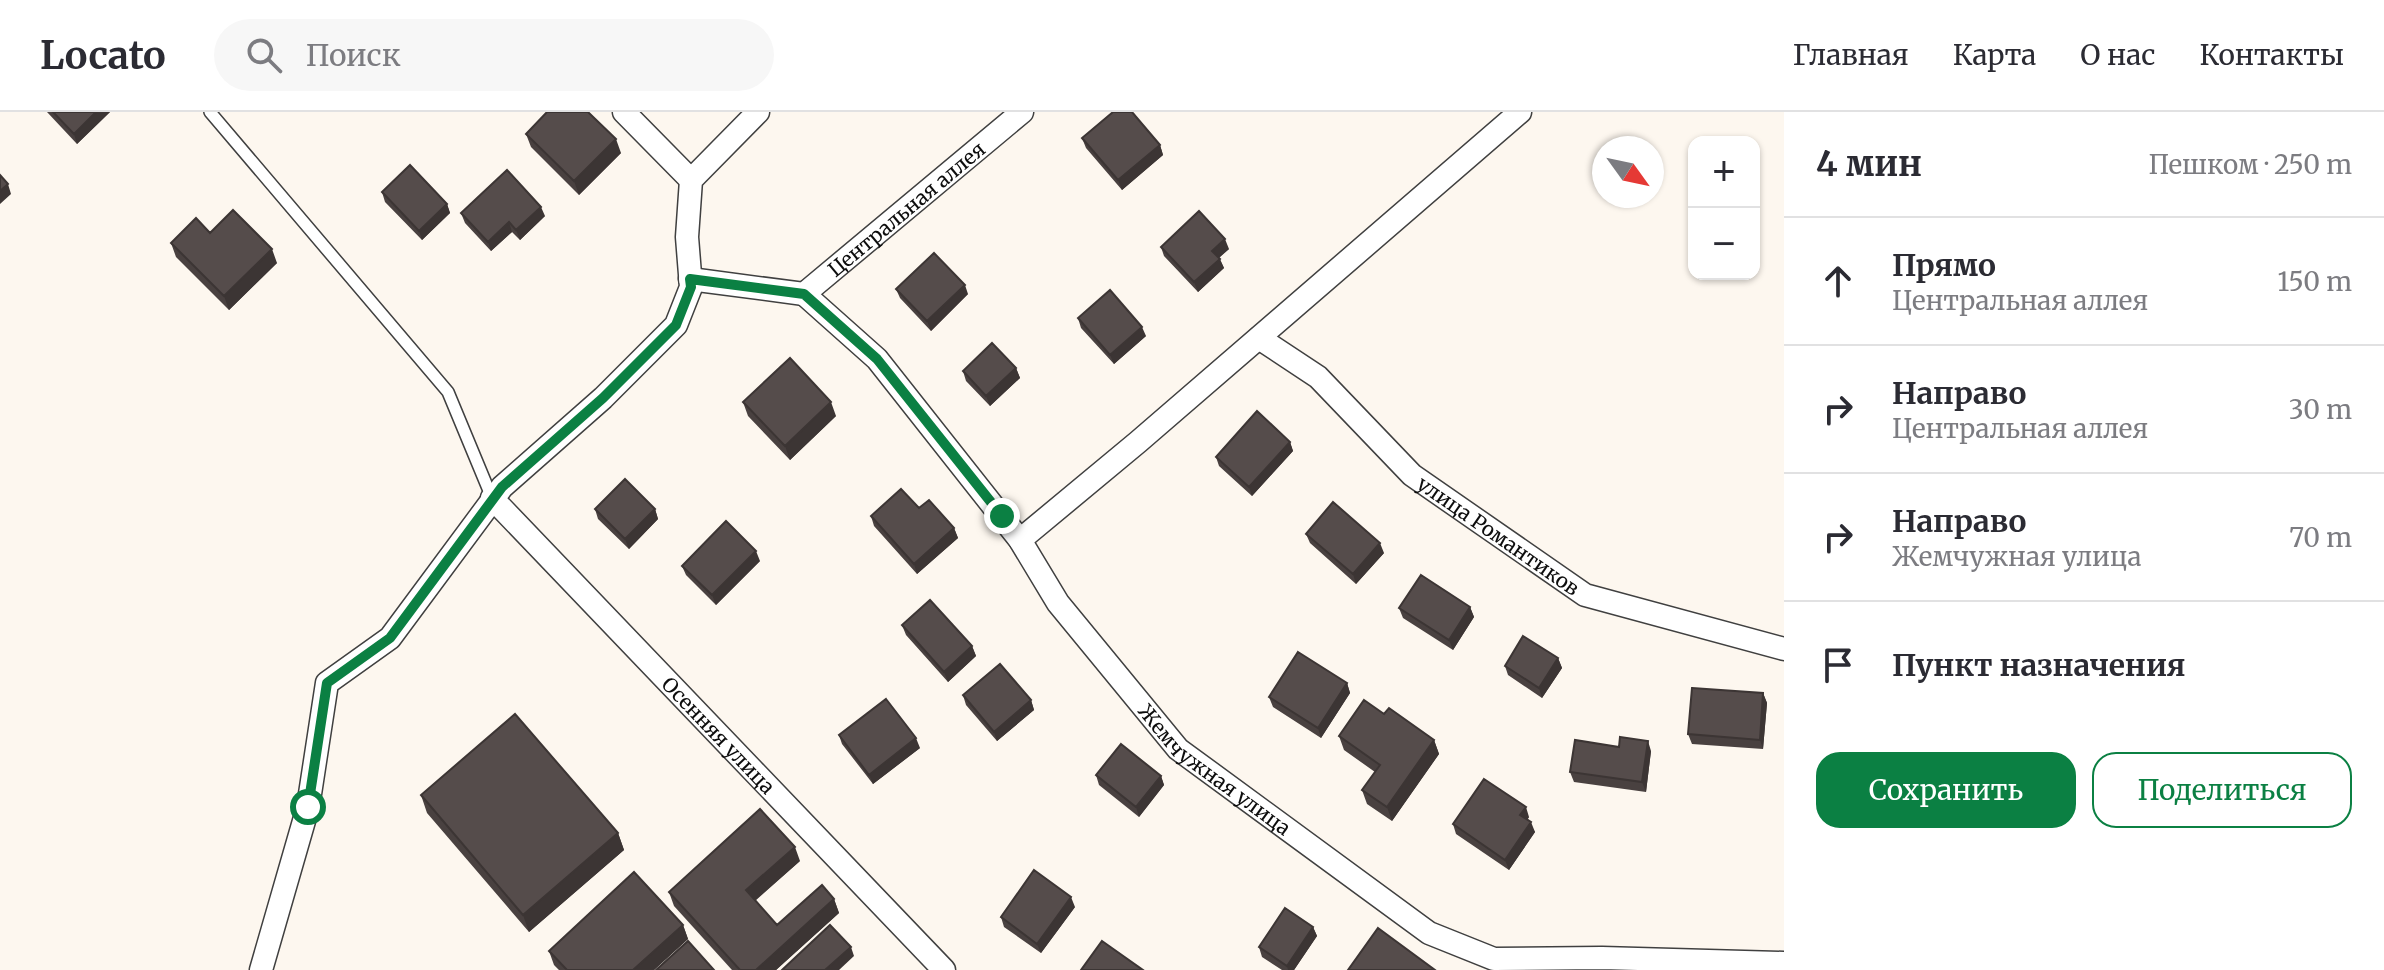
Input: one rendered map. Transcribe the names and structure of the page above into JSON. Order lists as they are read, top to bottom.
{
  "streets": {
    "street": [
      "Центральная аллея",
      "улица Романтиков",
      "Осенняя улица",
      "Жемчужная улица"
    ]
  },
  "crossings": [
    ["Центральная аллея", "Жемчужная улица"]
  ],
  "north": "bottom right",
  "page": {
    "header": "Locato",
    "search": "Поиск",
    "nav": [
      "Главная",
      "Карта",
      "О нас",
      "Контакты"
    ],
    "heading": ["4 мин", "Пешком · 250 m"],
    "map_buttons": ["+", "−"],
    "list": [
      ["Прямо", "Центральная аллея", "150 m"],
      ["Направо", "Центральная аллея", "30 m"],
      ["Направо", "Жемчужная улица", "70 m"],
      "Пункт назначения"
    ],
    "buttons": ["Сохранить", "Поделиться"]
  }
}
